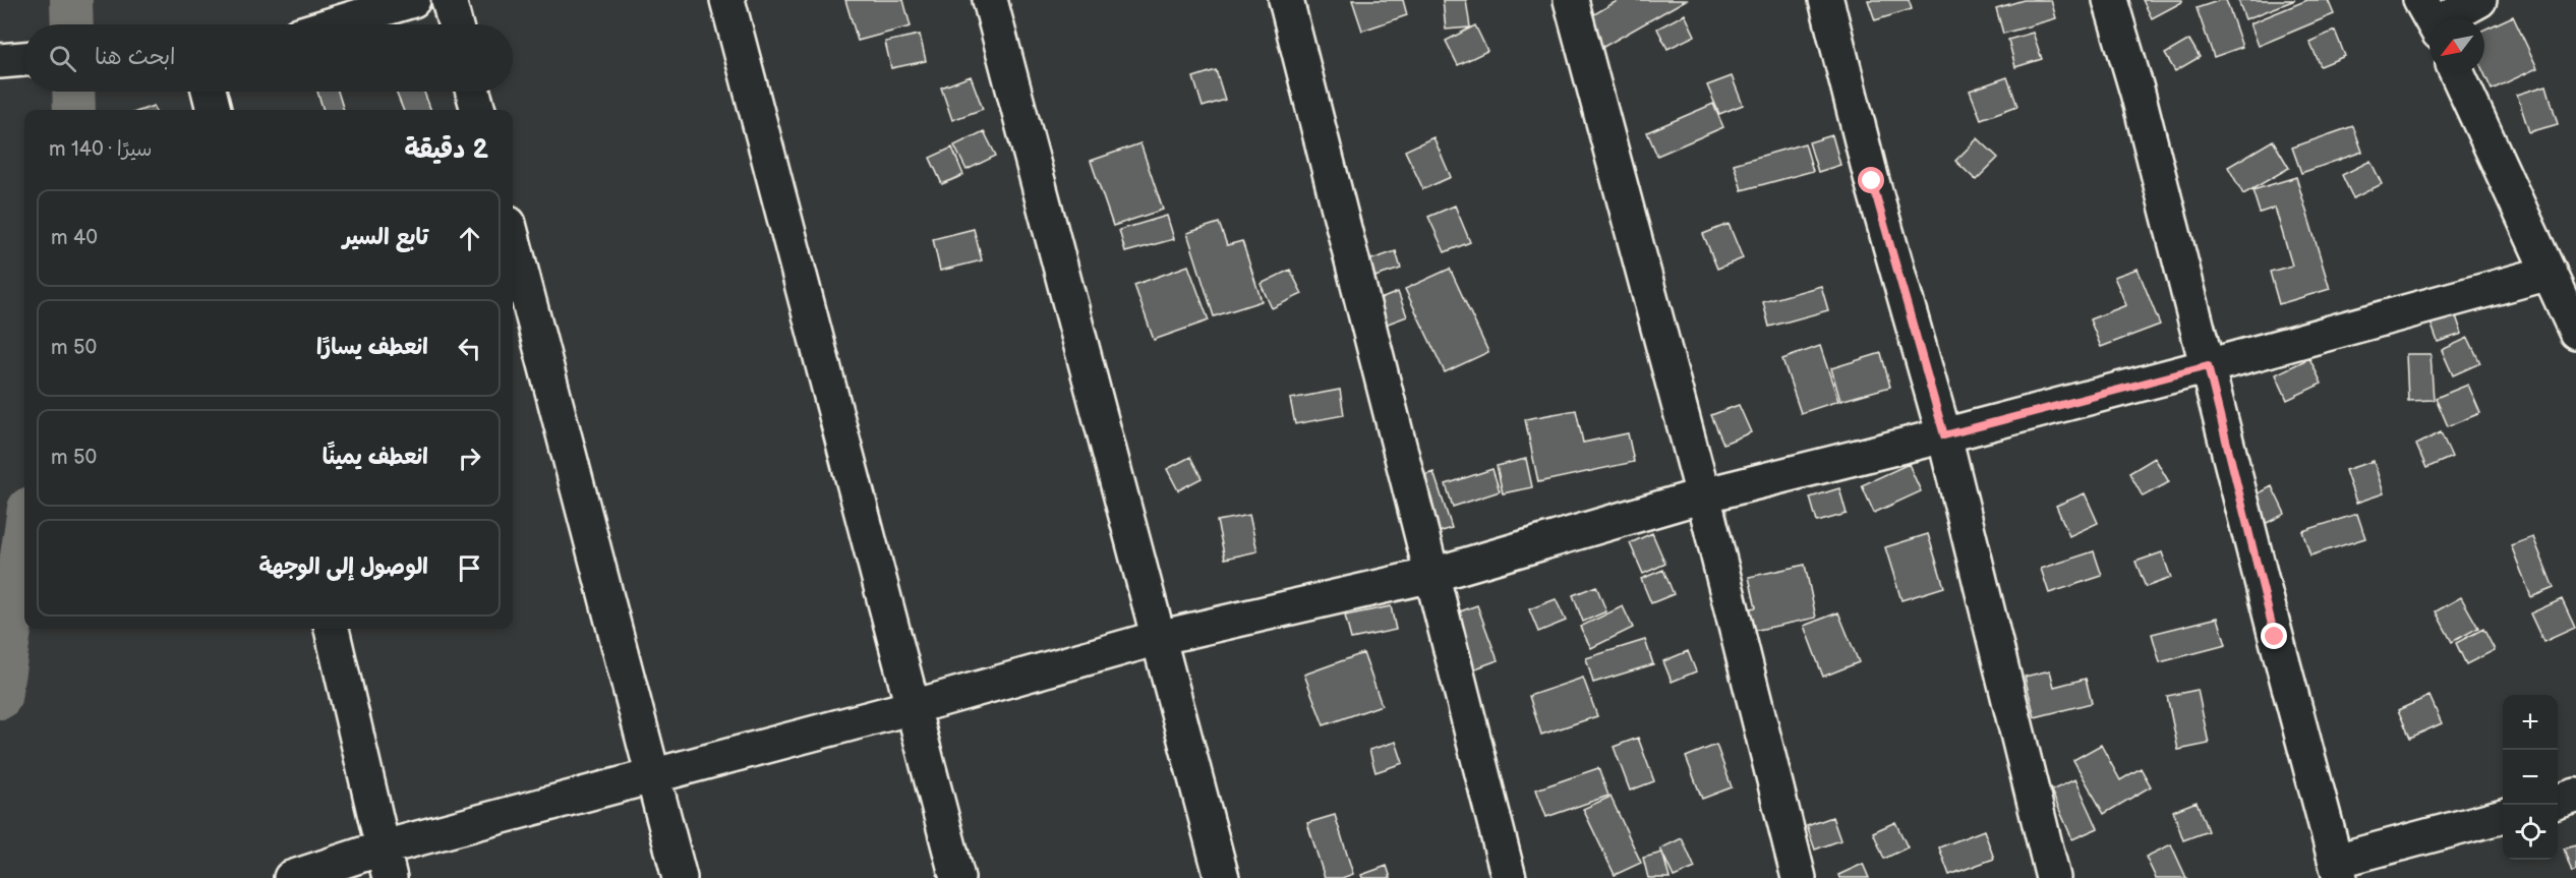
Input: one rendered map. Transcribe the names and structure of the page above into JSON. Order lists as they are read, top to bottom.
{
  "north": "bottom left",
  "page": {
    "search": "ابحث هنا",
    "heading": ["2 دقيقة", "سيرًا · 140 m"],
    "list": [
      ["تابع السير", "40 m"],
      ["انعطف يسارًا", "50 m"],
      ["انعطف يمينًا", "50 m"],
      "الوصول إلى الوجهة"
    ],
    "map_buttons": ["+", "−"]
  }
}
